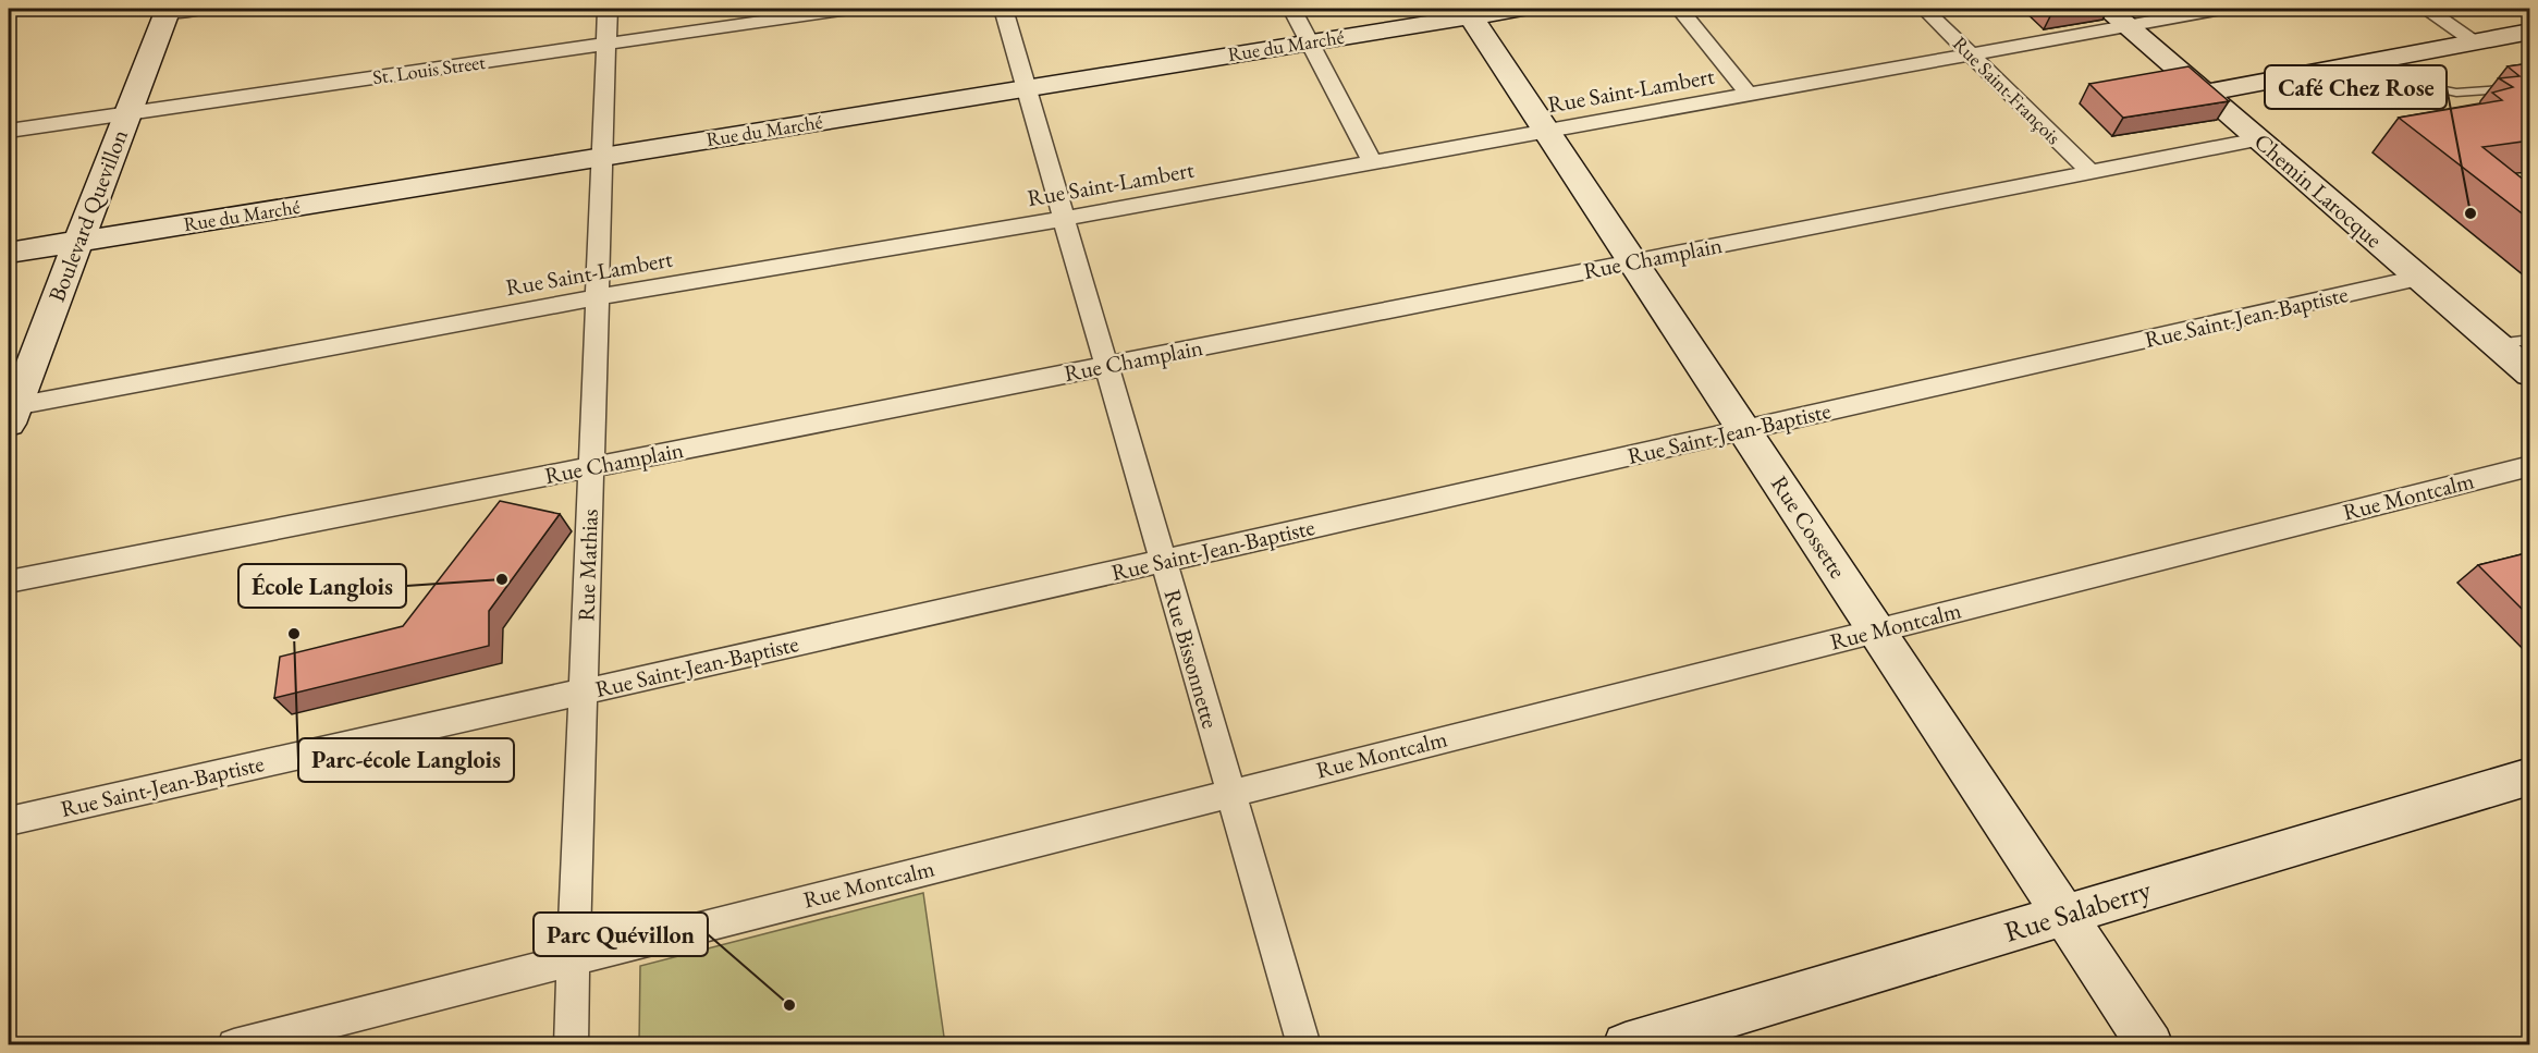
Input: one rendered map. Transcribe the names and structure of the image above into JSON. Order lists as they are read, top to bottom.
{
  "streets": {
    "street": [
      "Rue du Marché",
      "St. Louis Street",
      "Rue Saint-Lambert",
      "Rue Saint-François",
      "Chemin Larocque",
      "Boulevard Quevillon",
      "Rue Champlain",
      "Rue Saint-Jean-Baptiste",
      "Rue Montcalm",
      "Rue Cossette",
      "Rue Mathias",
      "Rue Bissonnette",
      "Rue Salaberry"
    ]
  },
  "crossings": [
    ["Rue du Marché", "Boulevard Quevillon"],
    ["Rue du Marché", "Rue Cossette"],
    ["Rue du Marché", "Rue Mathias"],
    ["Rue du Marché", "Rue Bissonnette"],
    ["St. Louis Street", "Boulevard Quevillon"],
    ["St. Louis Street", "Rue Mathias"],
    ["Rue Saint-Lambert", "Rue Saint-François"],
    ["Rue Saint-Lambert", "Chemin Larocque"],
    ["Rue Saint-Lambert", "Boulevard Quevillon"],
    ["Rue Saint-Lambert", "Rue Cossette"],
    ["Rue Saint-Lambert", "Rue Mathias"],
    ["Rue Saint-Lambert", "Rue Bissonnette"],
    ["Rue Saint-François", "Rue Champlain"],
    ["Chemin Larocque", "Rue Champlain"],
    ["Chemin Larocque", "Rue Saint-Jean-Baptiste"],
    ["Rue Champlain", "Rue Cossette"],
    ["Rue Champlain", "Rue Mathias"],
    ["Rue Champlain", "Rue Bissonnette"],
    ["Rue Saint-Jean-Baptiste", "Rue Cossette"],
    ["Rue Saint-Jean-Baptiste", "Rue Mathias"],
    ["Rue Saint-Jean-Baptiste", "Rue Bissonnette"],
    ["Rue Montcalm", "Rue Cossette"],
    ["Rue Montcalm", "Rue Mathias"],
    ["Rue Montcalm", "Rue Bissonnette"],
    ["Rue Cossette", "Rue Salaberry"]
  ],
  "places": [
    "Café Chez Rose",
    "École Langlois",
    "Parc-école Langlois",
    "Parc Quévillon"
  ]
}
